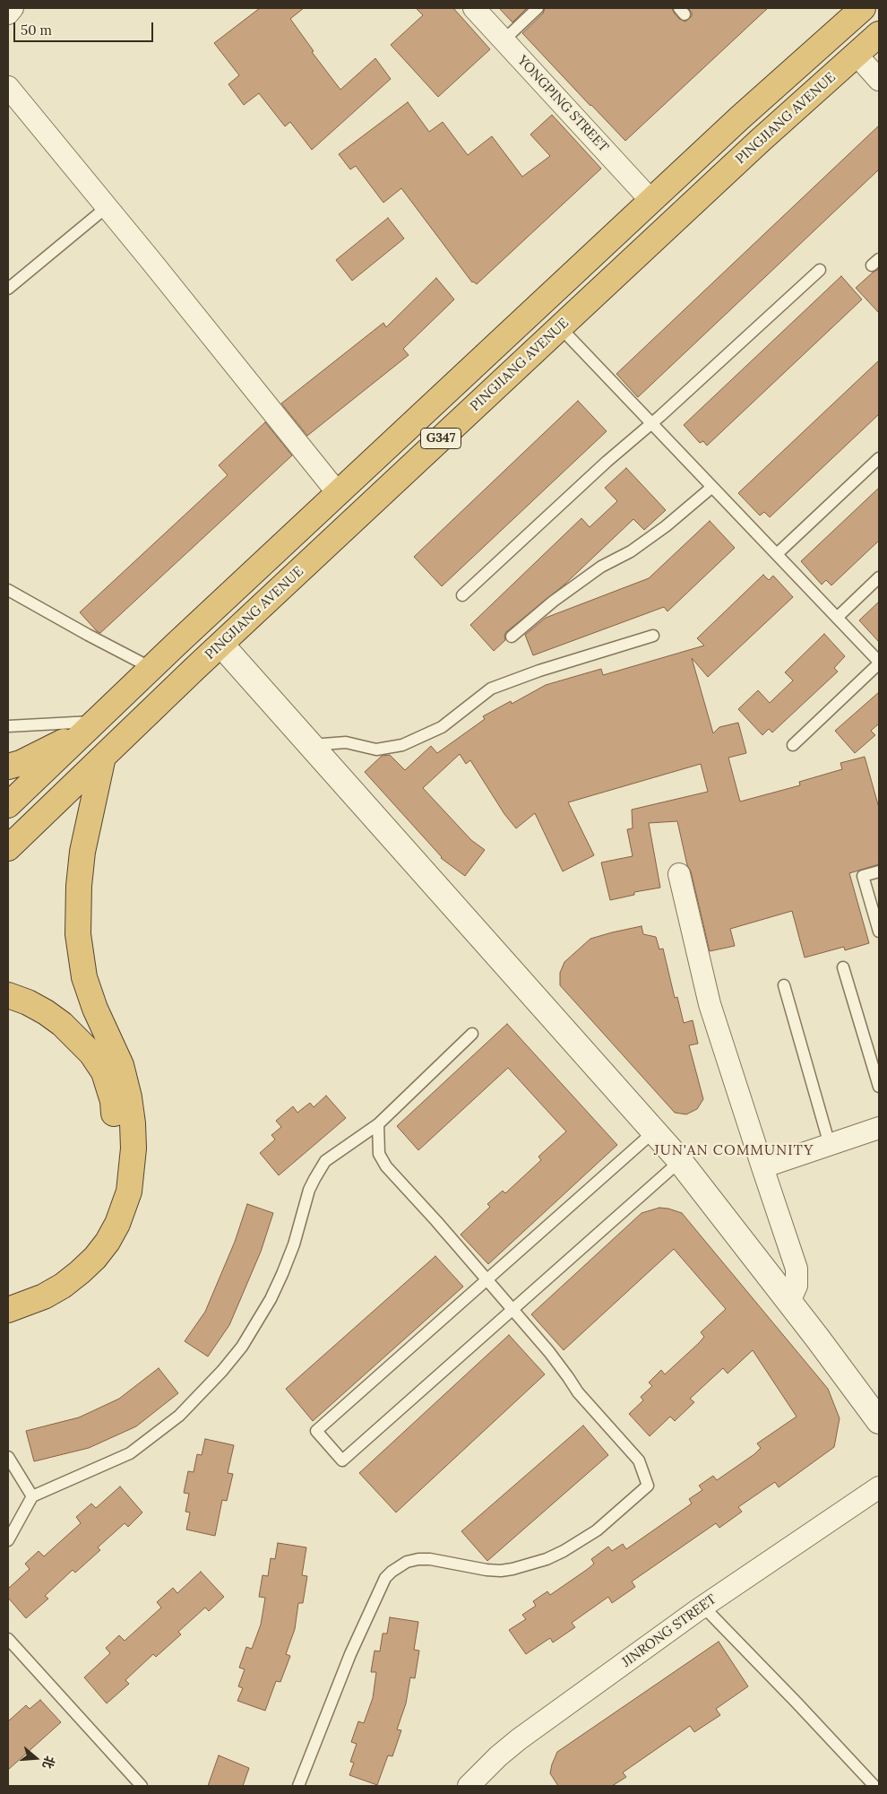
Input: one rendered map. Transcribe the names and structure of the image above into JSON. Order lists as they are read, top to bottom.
{
  "streets": {
    "highway": ["PINGJIANG AVENUE", "G347"],
    "street": ["YONGPING STREET", "JINRONG STREET"]
  },
  "crossings": [
    ["YONGPING STREET", "G347"]
  ],
  "districts": ["JUN'AN COMMUNITY"],
  "scale_bar": "50 m",
  "north": "right"
}
